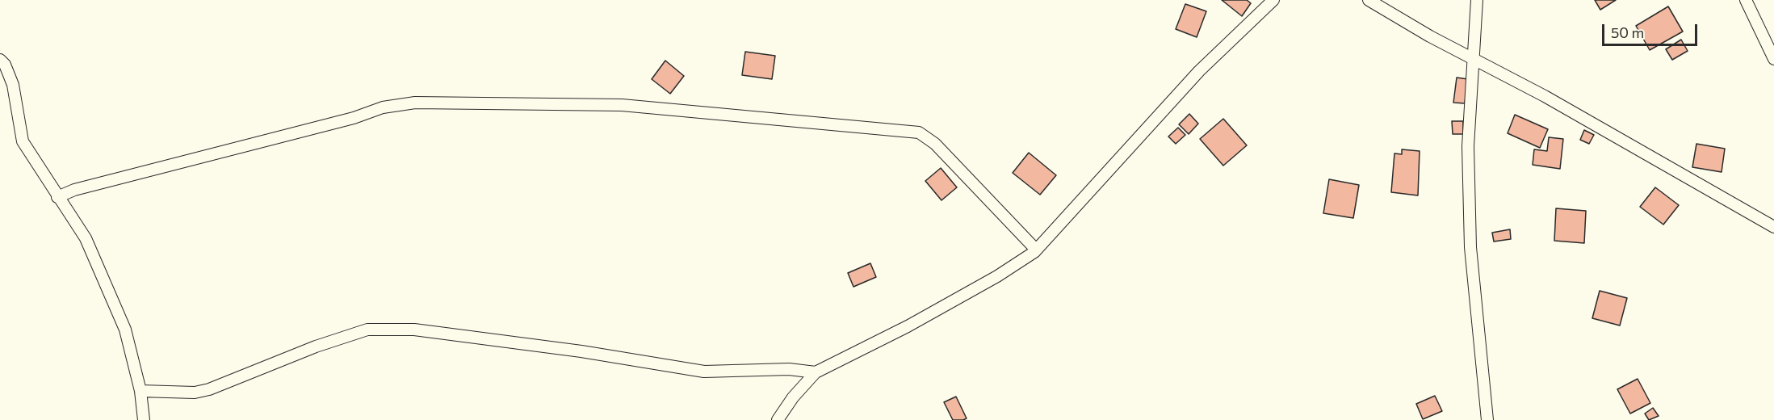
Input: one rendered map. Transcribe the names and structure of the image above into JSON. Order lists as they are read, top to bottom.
{
  "scale_bar": "50 m"
}
